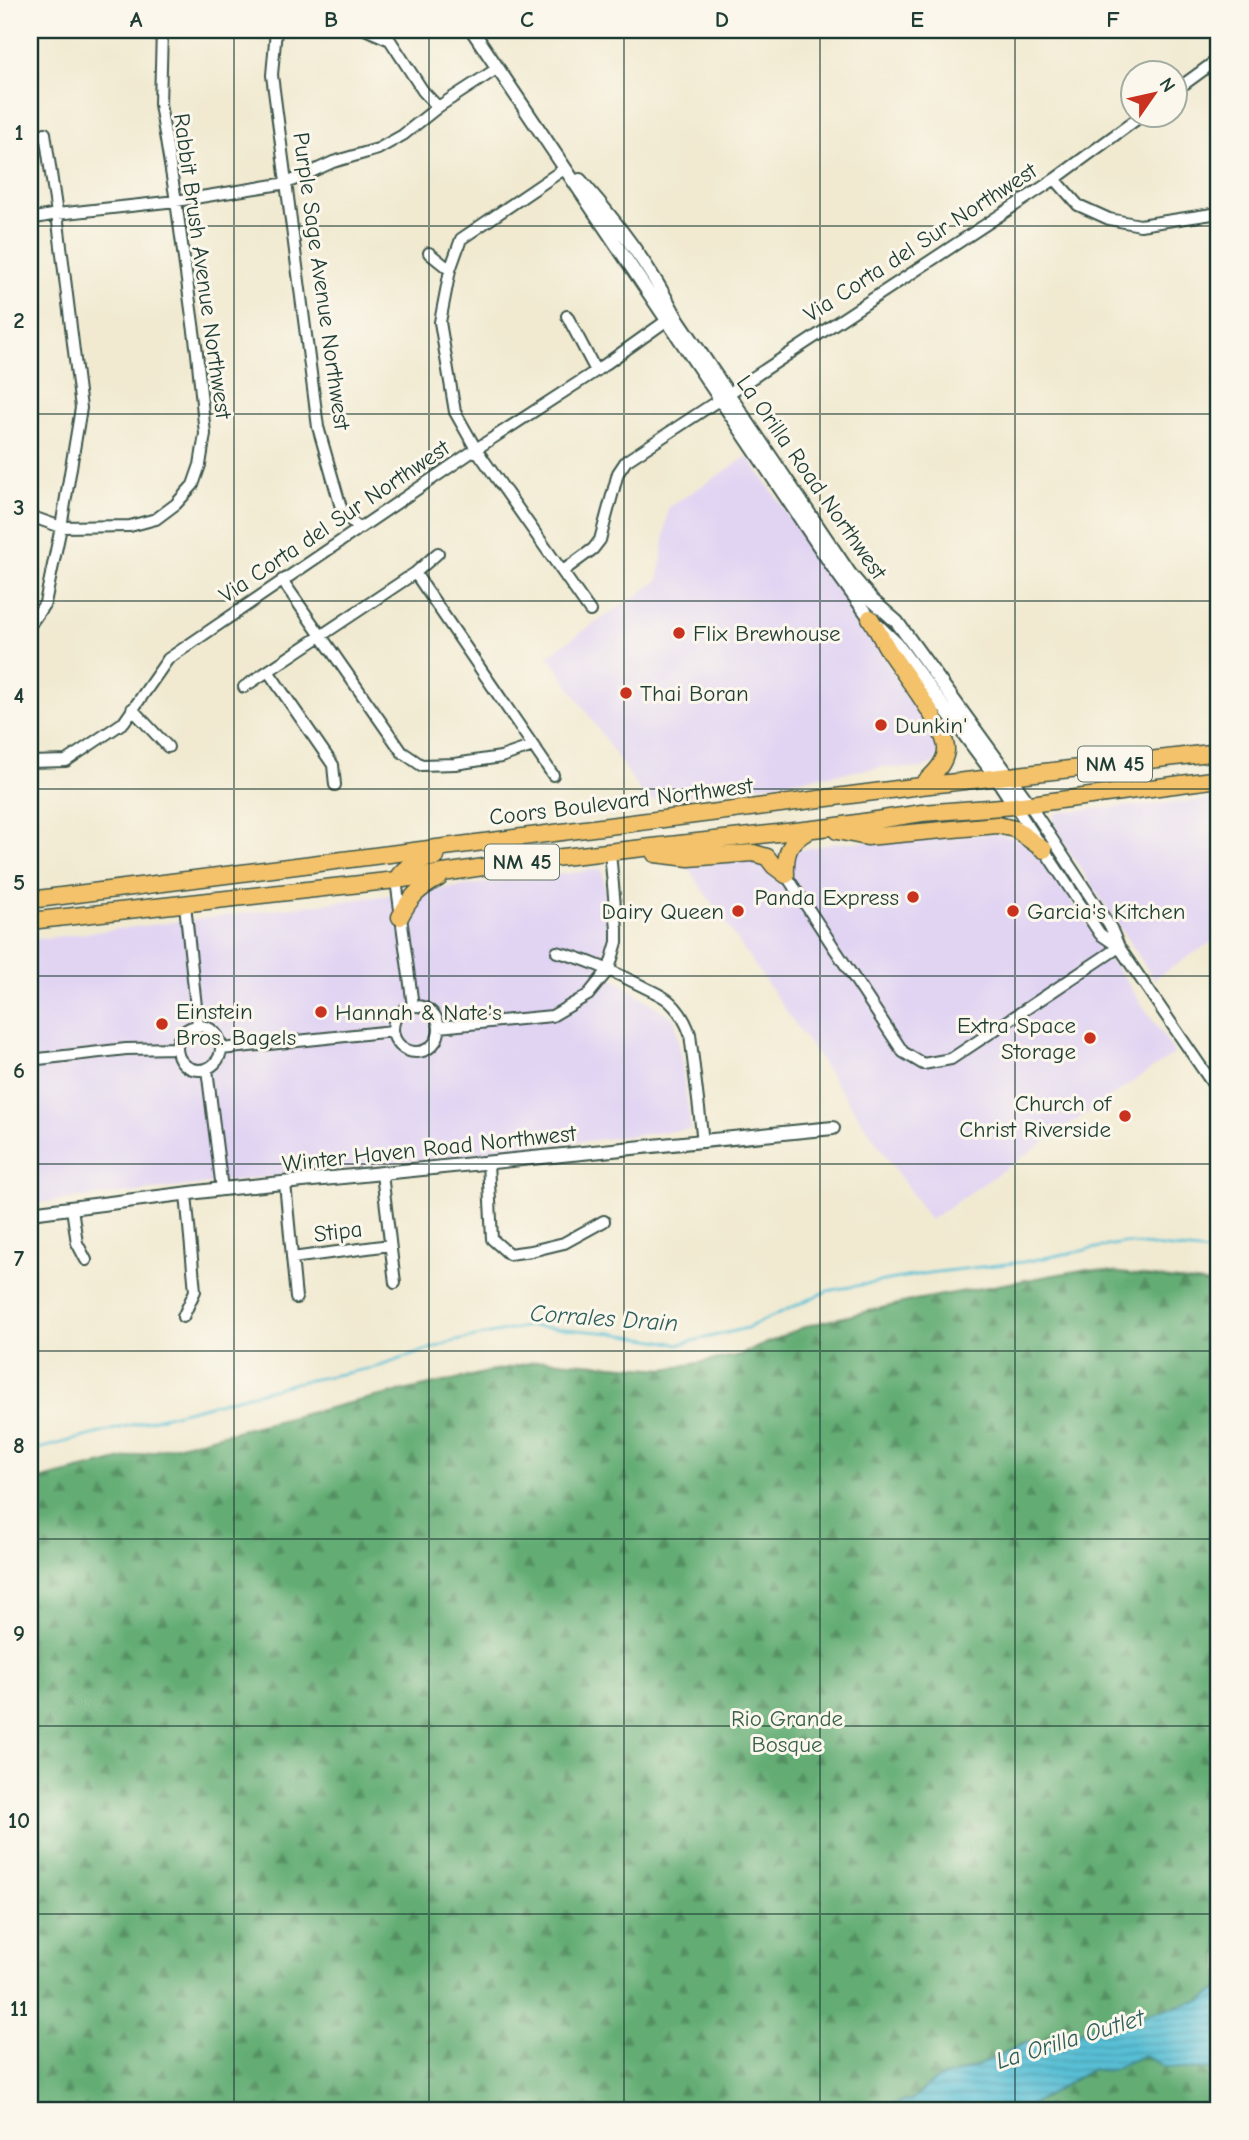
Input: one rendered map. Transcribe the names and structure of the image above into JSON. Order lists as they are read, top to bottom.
{
  "streets": {
    "main road": ["NM 45", "Coors Boulevard Northwest"],
    "street": [
      "Via Corta del Sur Northwest",
      "Rabbit Brush Avenue Northwest",
      "Purple Sage Avenue Northwest",
      "La Orilla Road Northwest",
      "Winter Haven Road Northwest",
      "Stipa"
    ]
  },
  "crossings": [
    ["Via Corta del Sur Northwest", "Purple Sage Avenue Northwest"],
    ["Via Corta del Sur Northwest", "La Orilla Road Northwest"],
    ["La Orilla Road Northwest", "NM 45"],
    ["La Orilla Road Northwest", "Coors Boulevard Northwest"]
  ],
  "water": ["Corrales Drain", "La Orilla Outlet"],
  "parks": ["Rio Grande Bosque"],
  "places": [
    "Flix Brewhouse",
    "Thai Boran",
    "Dunkin'",
    "Panda Express",
    "Dairy Queen",
    "Garcia's Kitchen",
    "Hannah & Nate's",
    "Einstein Bros. Bagels",
    "Extra Space Storage",
    "Church of Christ Riverside"
  ],
  "north": "top right",
  "grid": {
    "columns": [
      "A",
      "B",
      "C",
      "D",
      "E",
      "F"
    ],
    "rows": [
      "1",
      "2",
      "3",
      "4",
      "5",
      "6",
      "7",
      "8",
      "9",
      "10",
      "11"
    ]
  }
}
